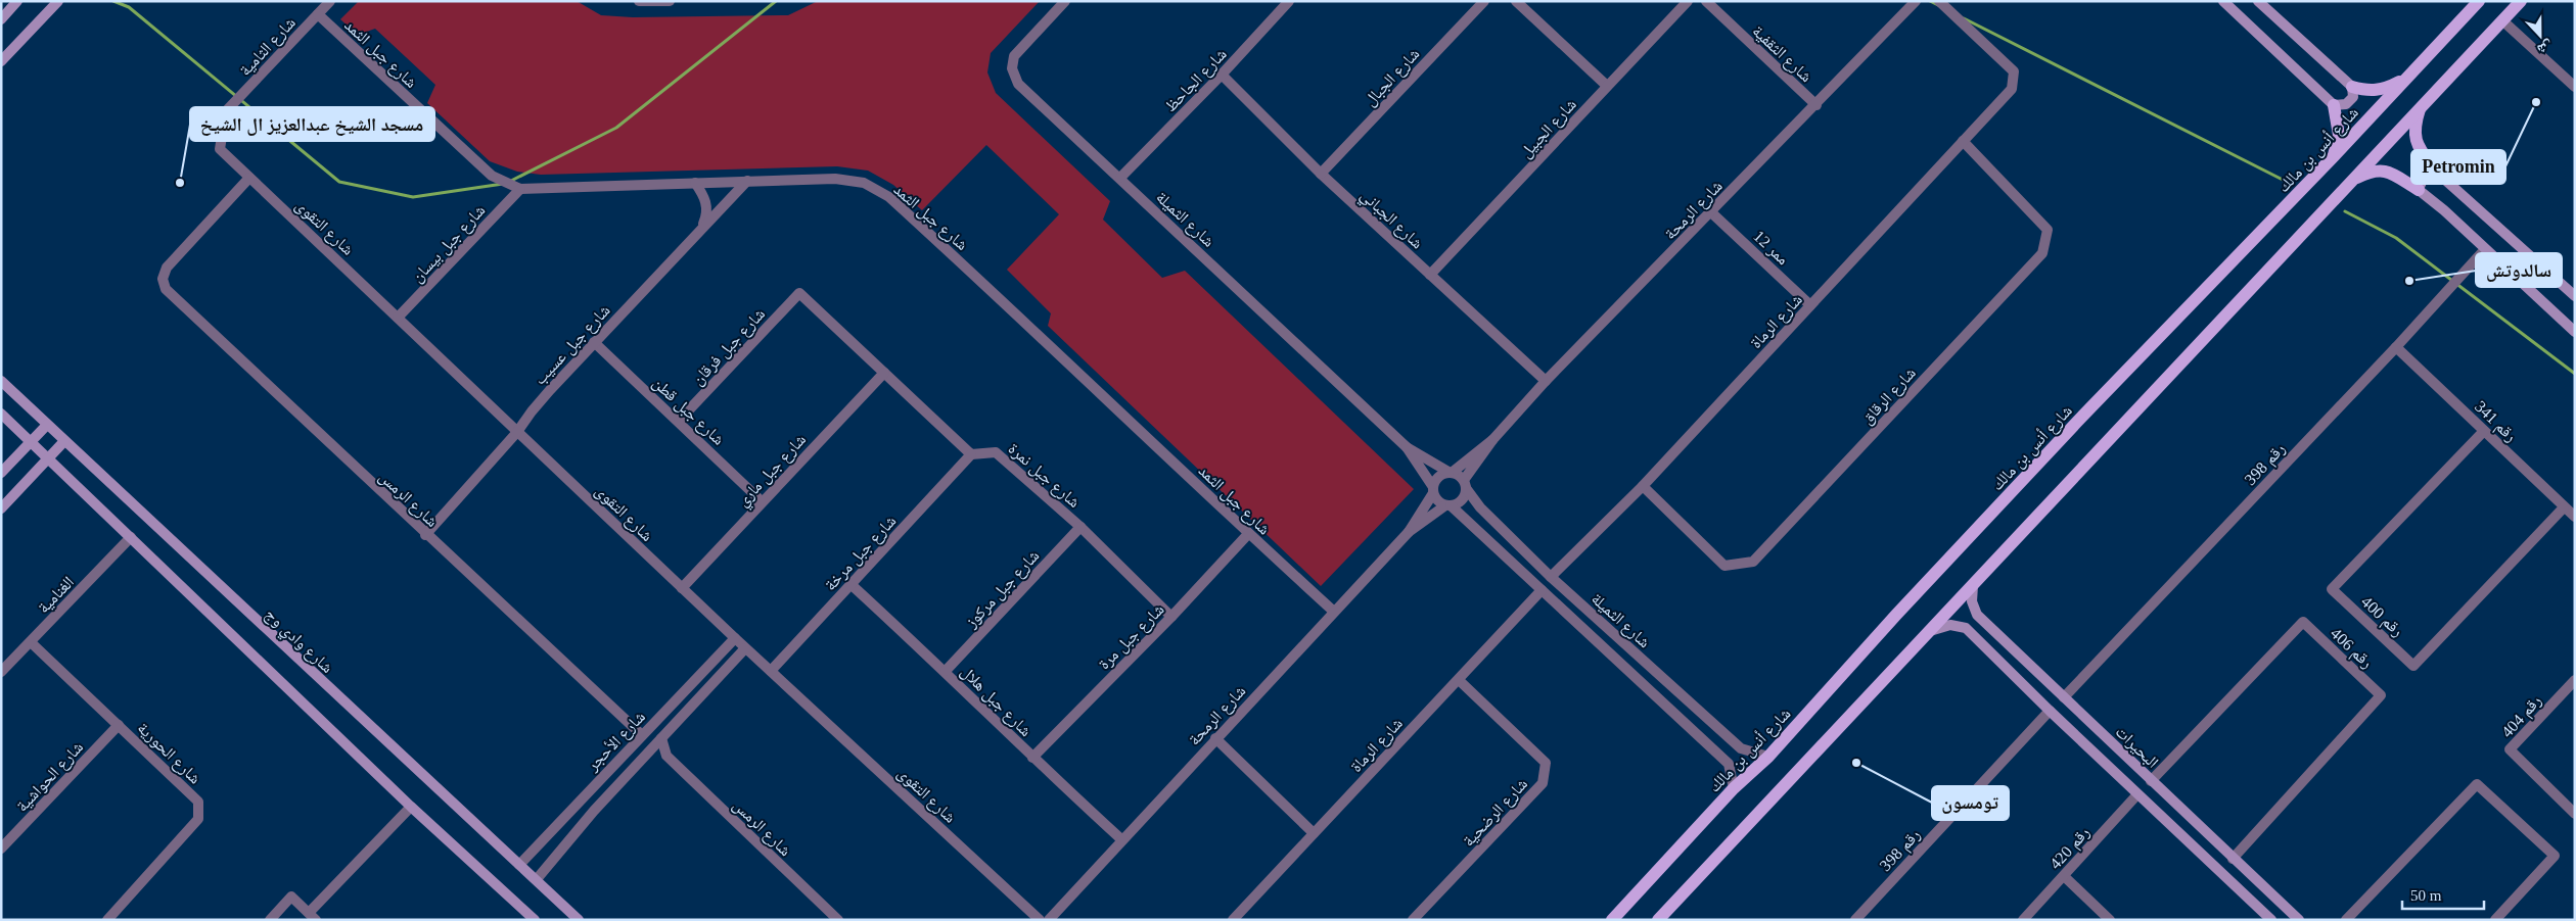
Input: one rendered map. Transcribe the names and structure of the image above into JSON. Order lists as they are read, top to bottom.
{
  "streets": {
    "main road": ["شارع أنس بن مالك"],
    "street": [
      "شارع الثامية",
      "شارع جبل الثمد",
      "شارع الثقفية",
      "شارع الجبال",
      "شارع الجاحظ",
      "شارع الجبيل",
      "شارع الرمحة",
      "شارع الثميلة",
      "شارع الجباني",
      "شارع التقوى",
      "شارع جبل بيسان",
      "ممر 12",
      "شارع الرماة",
      "شارع جبل عسيب",
      "شارع جبل فرقان",
      "شارع الرقاق",
      "شارع جبل قطن",
      "رقم 341",
      "رقم 398",
      "شارع جبل ماري",
      "شارع جبل نمرة",
      "شارع الرمس",
      "شارع جبل مرخة",
      "شارع جبل مركوز",
      "الغنامية",
      "رقم 400",
      "شارع جبل مرة",
      "شارع وادي وج",
      "رقم 406",
      "شارع جبل هلال",
      "رقم 404",
      "شارع الأحجر",
      "البحيرات",
      "شارع الحورية",
      "شارع الحواشية",
      "شارع الرضحية",
      "رقم 420"
    ]
  },
  "crossings": [
    ["شارع الثامية", "شارع جبل الثمد"],
    ["شارع الثامية", "شارع التقوى"],
    ["شارع جبل الثمد", "شارع الرمحة"],
    ["شارع جبل الثمد", "شارع جبل بيسان"],
    ["شارع جبل الثمد", "شارع جبل عسيب"],
    ["شارع جبل الثمد", "شارع جبل مرة"],
    ["شارع الثقفية", "شارع الرمحة"],
    ["شارع الجبال", "شارع الجباني"],
    ["شارع الجاحظ", "شارع الثميلة"],
    ["شارع الجاحظ", "شارع الجباني"],
    ["شارع الجبيل", "شارع الجباني"],
    ["شارع أنس بن مالك", "شارع الثميلة"],
    ["شارع الرمحة", "شارع الجباني"],
    ["شارع الرمحة", "ممر 12"],
    ["شارع الرمحة", "شارع جبل هلال"],
    ["شارع الثميلة", "شارع الرماة"],
    ["شارع التقوى", "شارع جبل بيسان"],
    ["شارع التقوى", "شارع جبل عسيب"],
    ["شارع التقوى", "شارع جبل ماري"],
    ["شارع التقوى", "شارع الرمس"],
    ["شارع التقوى", "شارع جبل مرخة"],
    ["شارع التقوى", "شارع الأحجر"],
    ["ممر 12", "شارع الرماة"],
    ["شارع الرماة", "شارع الرقاق"],
    ["شارع الرماة", "شارع الرضحية"],
    ["شارع جبل عسيب", "شارع جبل قطن"],
    ["شارع جبل عسيب", "شارع الرمس"],
    ["شارع جبل فرقان", "شارع جبل قطن"],
    ["شارع جبل فرقان", "شارع جبل ماري"],
    ["شارع جبل قطن", "شارع جبل ماري"],
    ["رقم 341", "رقم 398"],
    ["رقم 341", "رقم 400"],
    ["رقم 398", "البحيرات"],
    ["شارع جبل نمرة", "شارع جبل مرخة"],
    ["شارع جبل نمرة", "شارع جبل مركوز"],
    ["شارع جبل نمرة", "شارع جبل مرة"],
    ["شارع الرمس", "شارع الأحجر"],
    ["شارع جبل مرخة", "شارع جبل هلال"],
    ["شارع جبل مركوز", "شارع جبل هلال"],
    ["الغنامية", "شارع الحورية"],
    ["شارع جبل مرة", "شارع جبل هلال"],
    ["شارع وادي وج", "شارع الأحجر"],
    ["رقم 406", "البحيرات"],
    ["البحيرات", "رقم 420"],
    ["شارع الحورية", "شارع الحواشية"]
  ],
  "places": [
    "Petromin",
    "مسجد الشيخ عبدالعزيز ال الشيخ",
    "سالدوتش",
    "تومسون"
  ],
  "scale_bar": "50 m",
  "north": "bottom"
}
